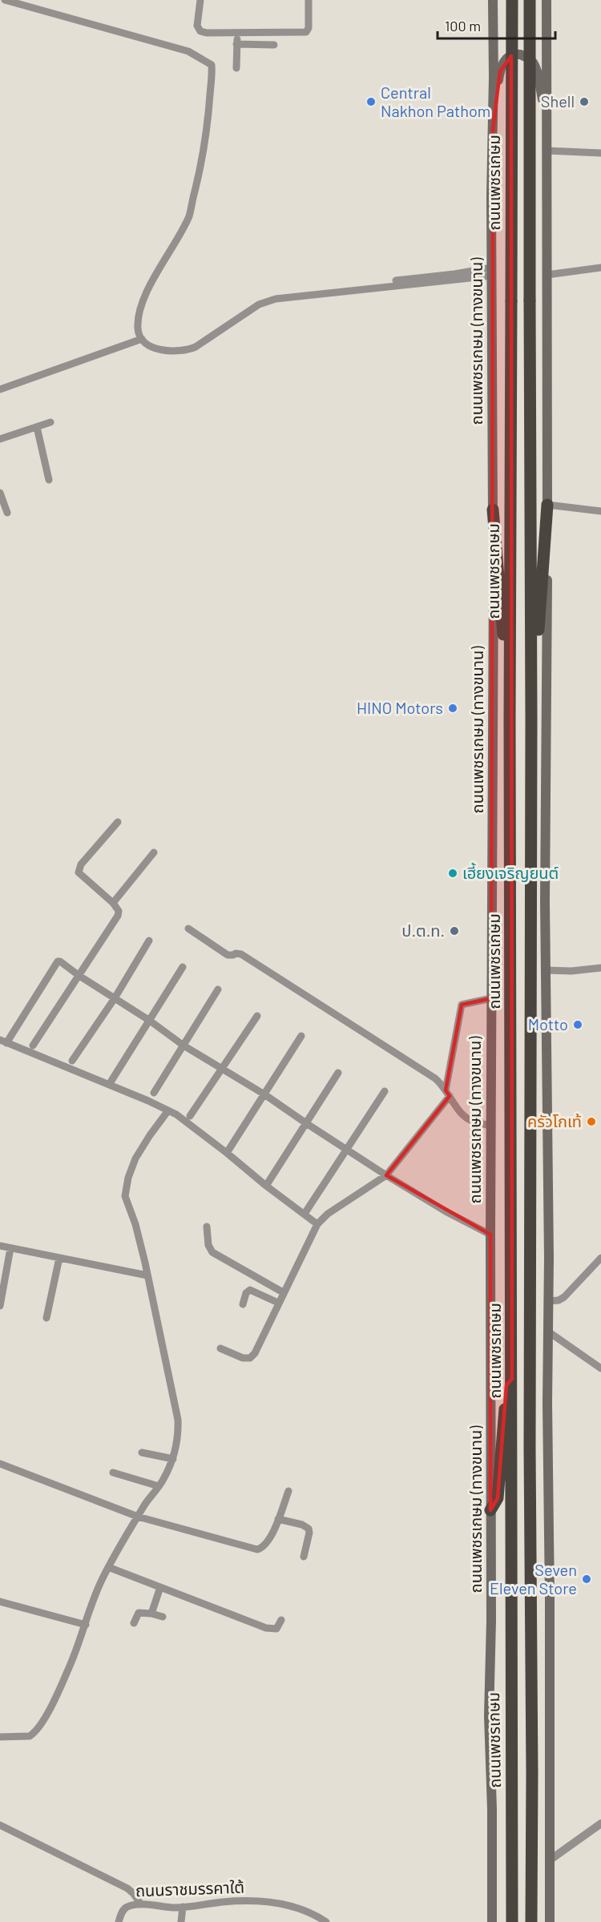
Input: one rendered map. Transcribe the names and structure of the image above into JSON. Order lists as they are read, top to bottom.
{
  "streets": {
    "highway": ["ถนนเพชรเกษม"],
    "main road": ["ถนนเพชรเกษม (ทางขนาน)"],
    "street": ["ถนนราชมรรคาใต้"]
  },
  "places": [
    "Central Nakhon Pathom",
    "Shell",
    "HINO Motors",
    "เฮี้ยงเจริญยนต์",
    "ป.ต.ท.",
    "Motto",
    "ครัวโกเท้",
    "Seven Eleven Store"
  ],
  "scale_bar": "100 m"
}
